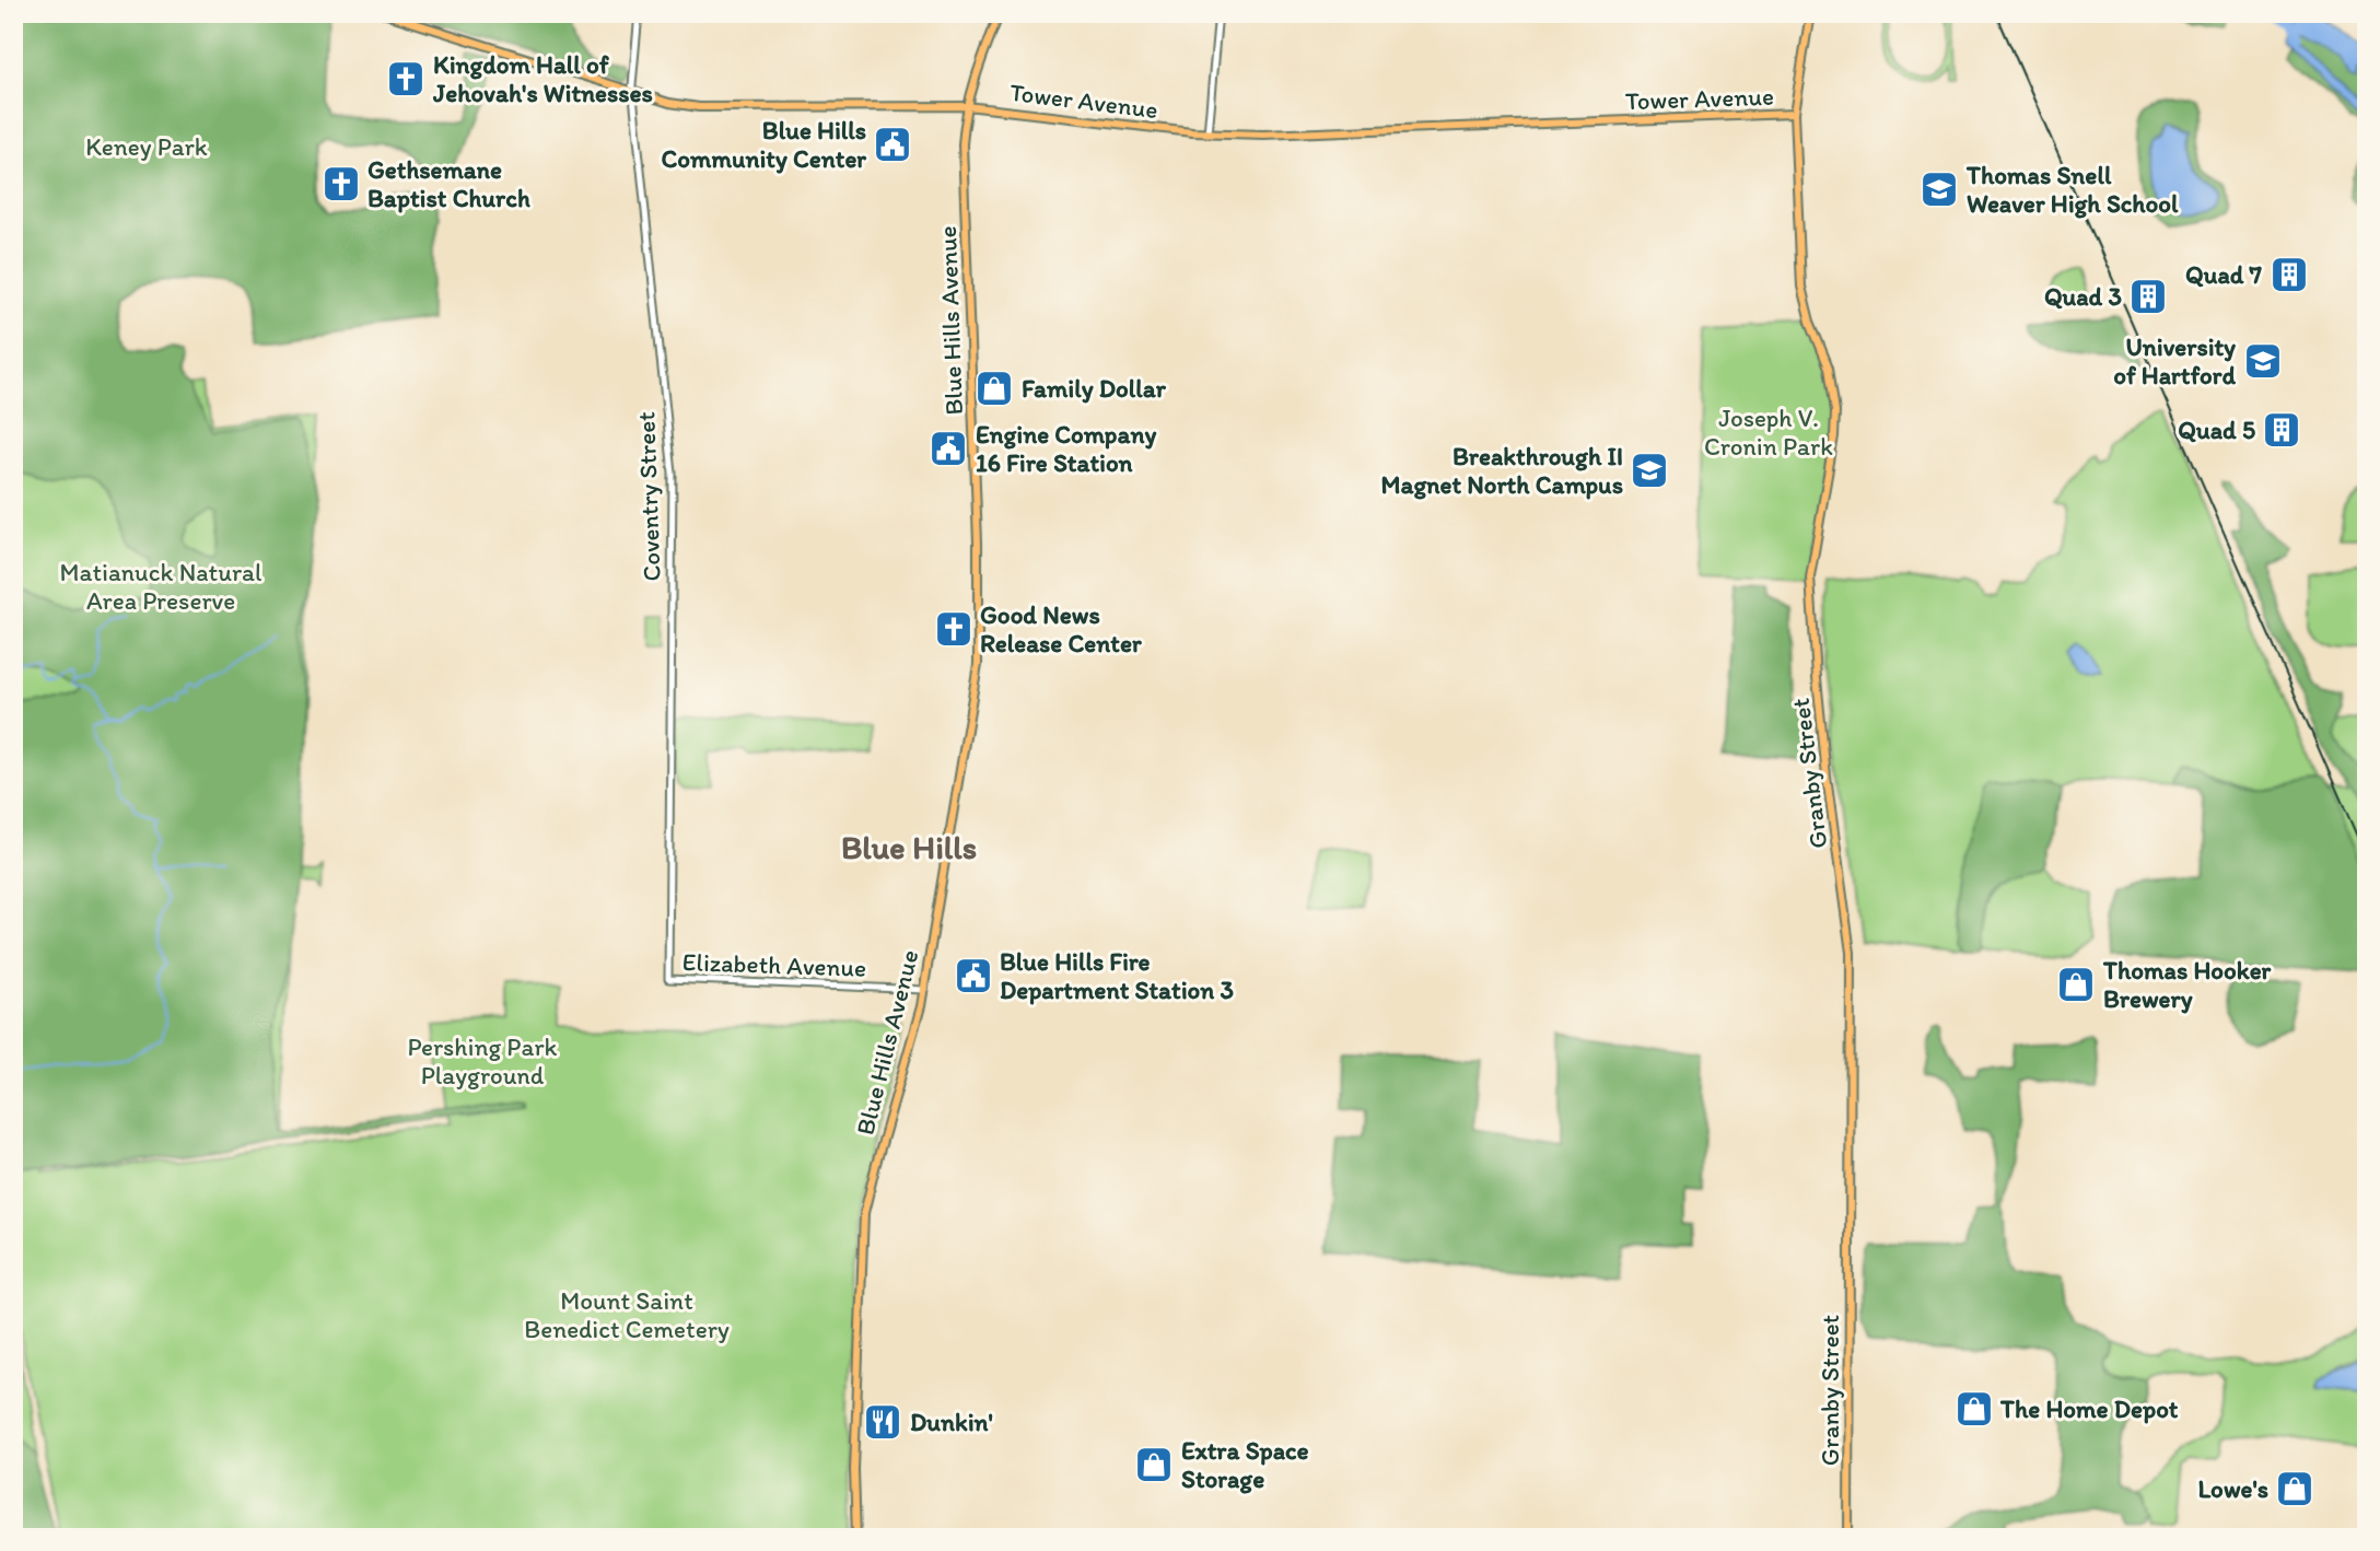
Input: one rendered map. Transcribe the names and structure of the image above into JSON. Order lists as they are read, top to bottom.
{
  "streets": {
    "main road": ["Tower Avenue", "Blue Hills Avenue", "Granby Street"],
    "street": ["Coventry Street", "Elizabeth Avenue"]
  },
  "crossings": [
    ["Tower Avenue", "Blue Hills Avenue"],
    ["Tower Avenue", "Coventry Street"],
    ["Tower Avenue", "Granby Street"],
    ["Blue Hills Avenue", "Elizabeth Avenue"],
    ["Coventry Street", "Elizabeth Avenue"]
  ],
  "districts": ["Blue Hills"],
  "parks": [
    "Keney Park",
    "Joseph V. Cronin Park",
    "Matianuck Natural Area Preserve",
    "Pershing Park Playground",
    "Mount Saint Benedict Cemetery"
  ],
  "places": {
    "church": ["Kingdom Hall of Jehovah's Witnesses", "Gethsemane Baptist Church", "Good News Release Center"],
    "public building": ["Blue Hills Community Center", "Engine Company 16 Fire Station", "Blue Hills Fire Department Station 3"],
    "school or university": ["Thomas Snell Weaver High School", "University of Hartford", "Breakthrough II Magnet North Campus"],
    "building": ["Quad 7", "Quad 3", "Quad 5"],
    "shop": [
      "Family Dollar",
      "Thomas Hooker Brewery",
      "The Home Depot",
      "Extra Space Storage",
      "Lowe's"
    ],
    "restaurant": ["Dunkin'"]
  }
}
